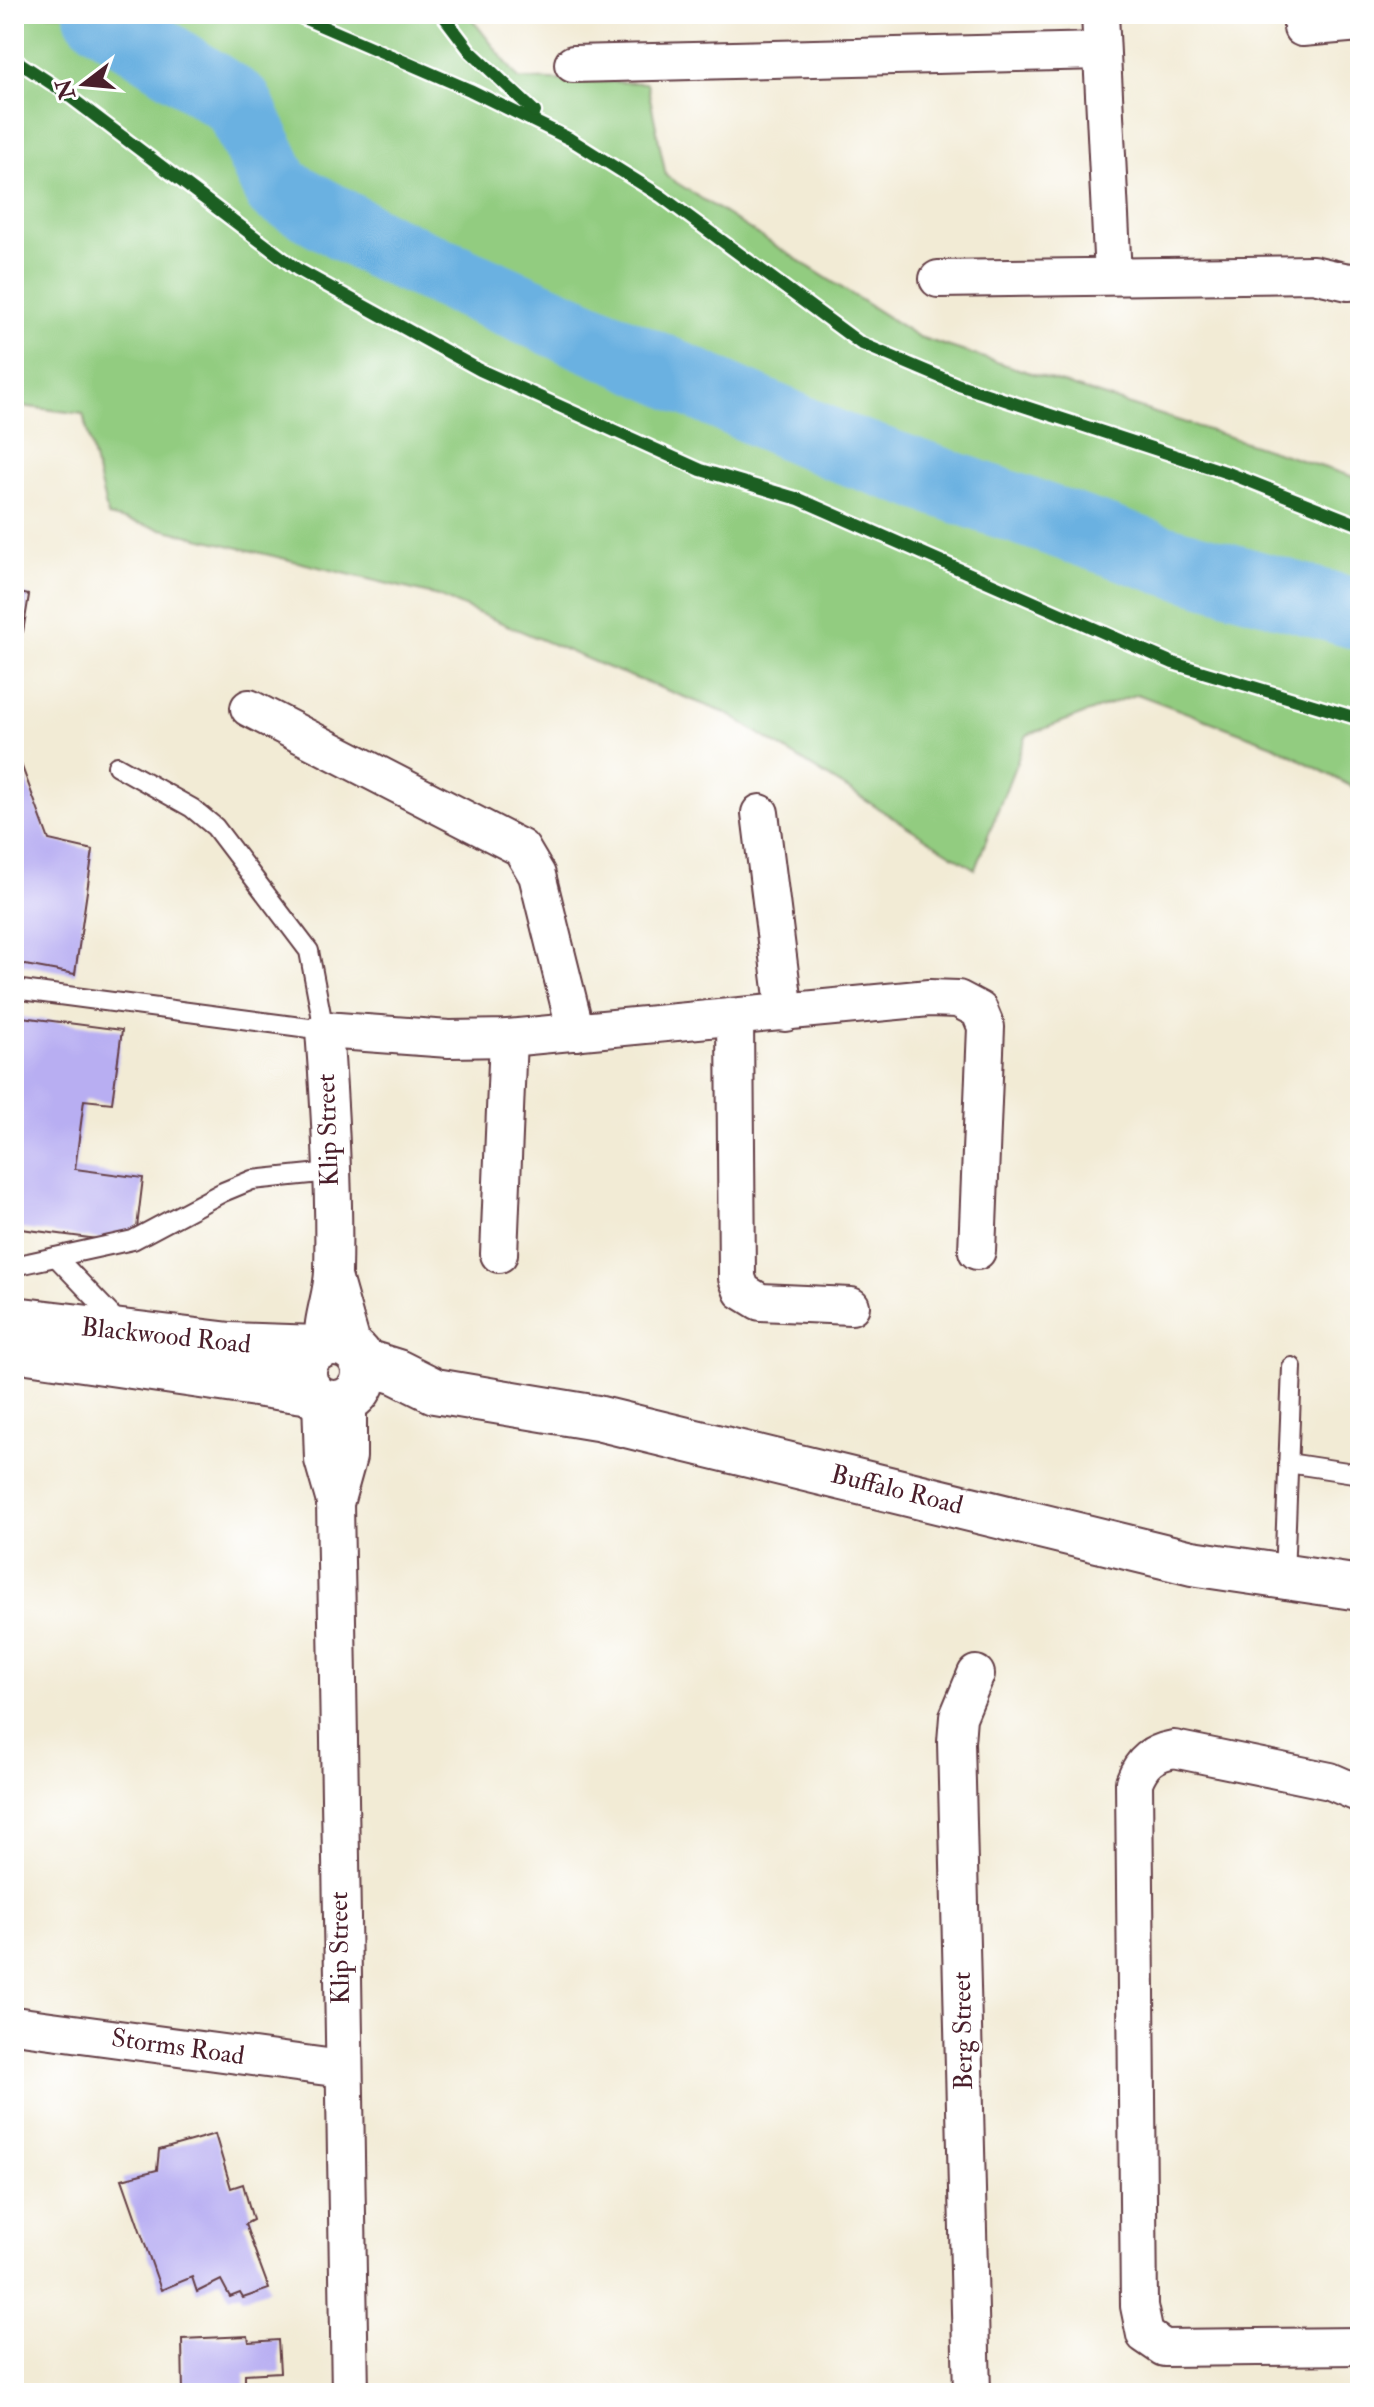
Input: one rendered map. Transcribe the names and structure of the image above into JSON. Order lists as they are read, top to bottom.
{
  "streets": {
    "street": [
      "Klip Street",
      "Blackwood Road",
      "Buffalo Road",
      "Berg Street",
      "Storms Road"
    ]
  },
  "crossings": [
    ["Klip Street", "Blackwood Road"],
    ["Klip Street", "Buffalo Road"],
    ["Klip Street", "Storms Road"],
    ["Blackwood Road", "Buffalo Road"]
  ],
  "north": "left"
}
